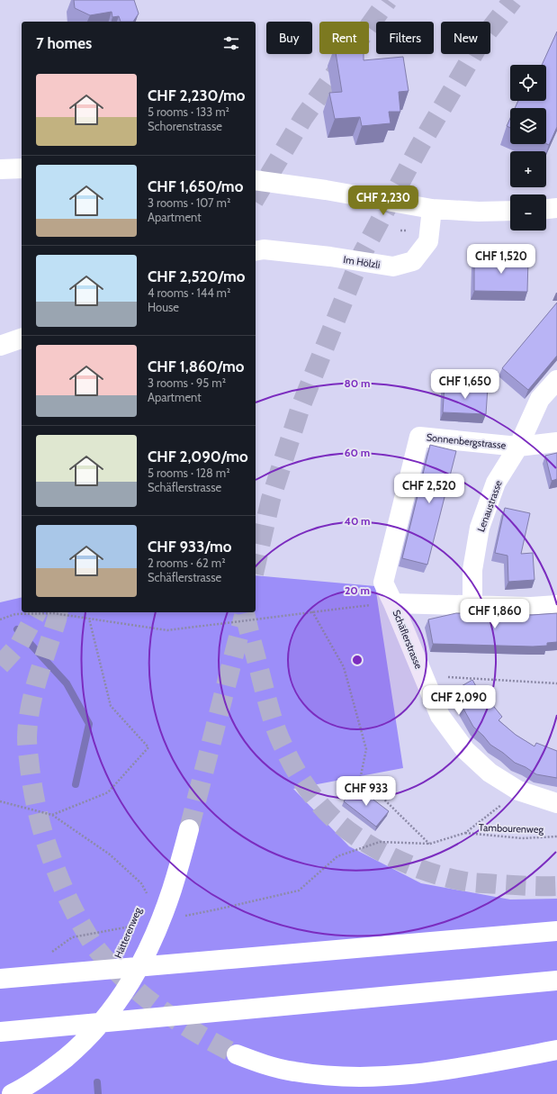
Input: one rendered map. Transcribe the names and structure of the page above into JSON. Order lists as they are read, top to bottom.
{
  "streets": {
    "main road": [
      "Im Hölzli",
      "Sonnenbergstrasse",
      "Lenaustrasse",
      "Schäflerstrasse"
    ],
    "path": ["Tambourenweg", "Hätterenweg"]
  },
  "crossings": [
    ["Sonnenbergstrasse", "Lenaustrasse"],
    ["Sonnenbergstrasse", "Schäflerstrasse"]
  ],
  "page": {
    "chip": [
      "Buy",
      "Rent",
      "Filters",
      "New"
    ],
    "heading": "7 homes",
    "map_buttons": ["+", "−"],
    "list": [
      {
        "name": "CHF 2,230/mo",
        "note": "5 rooms · 133 m² · Schorenstrasse"
      },
      {
        "name": "CHF 1,650/mo",
        "note": "3 rooms · 107 m² · Apartment"
      },
      {
        "name": "CHF 2,520/mo",
        "note": "4 rooms · 144 m² · House"
      },
      {
        "name": "CHF 1,860/mo",
        "note": "3 rooms · 95 m² · Apartment"
      },
      {
        "name": "CHF 2,090/mo",
        "note": "5 rooms · 128 m² · Schäflerstrasse"
      },
      {
        "name": "CHF 933/mo",
        "note": "2 rooms · 62 m² · Schäflerstrasse"
      }
    ],
    "price": [
      "CHF 2,230",
      "CHF 1,520",
      "CHF 1,650",
      "CHF 2,520",
      "CHF 1,860",
      "CHF 2,090",
      "CHF 933"
    ]
  },
  "rings": [
    "80 m",
    "60 m",
    "40 m",
    "20 m"
  ]
}
